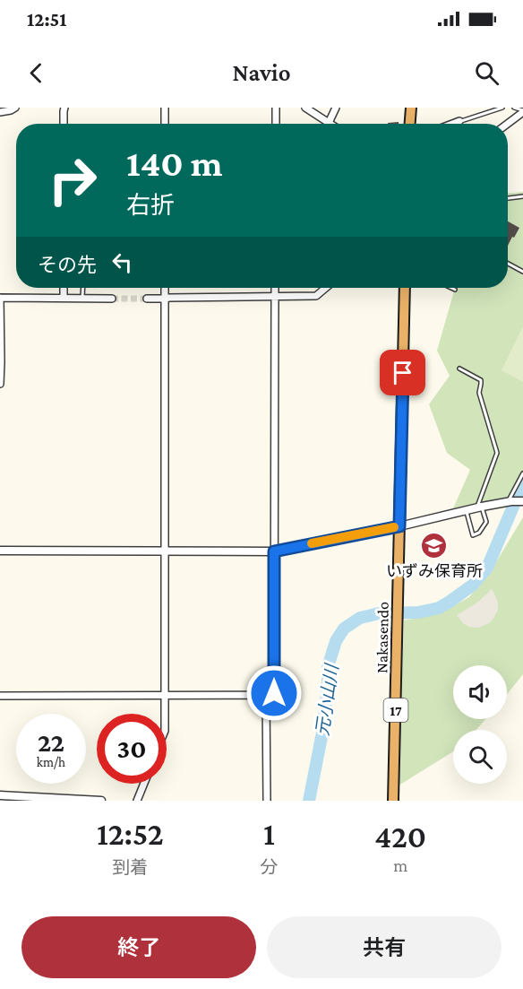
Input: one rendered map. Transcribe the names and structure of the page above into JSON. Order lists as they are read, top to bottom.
{
  "streets": {
    "highway": ["Nakasendo", "17"]
  },
  "water": ["元小山川"],
  "places": {
    "school or university": ["いずみ保育所"]
  },
  "page": {
    "status": "12:51",
    "header": "Navio",
    "turn": ["140 m", "右折"],
    "then": "その先",
    "speed": "22 km/h",
    "limit": "30",
    "eta": [
      "12:52",
      "到着",
      "1",
      "分",
      "420",
      "m"
    ],
    "buttons": ["終了", "共有"]
  }
}
